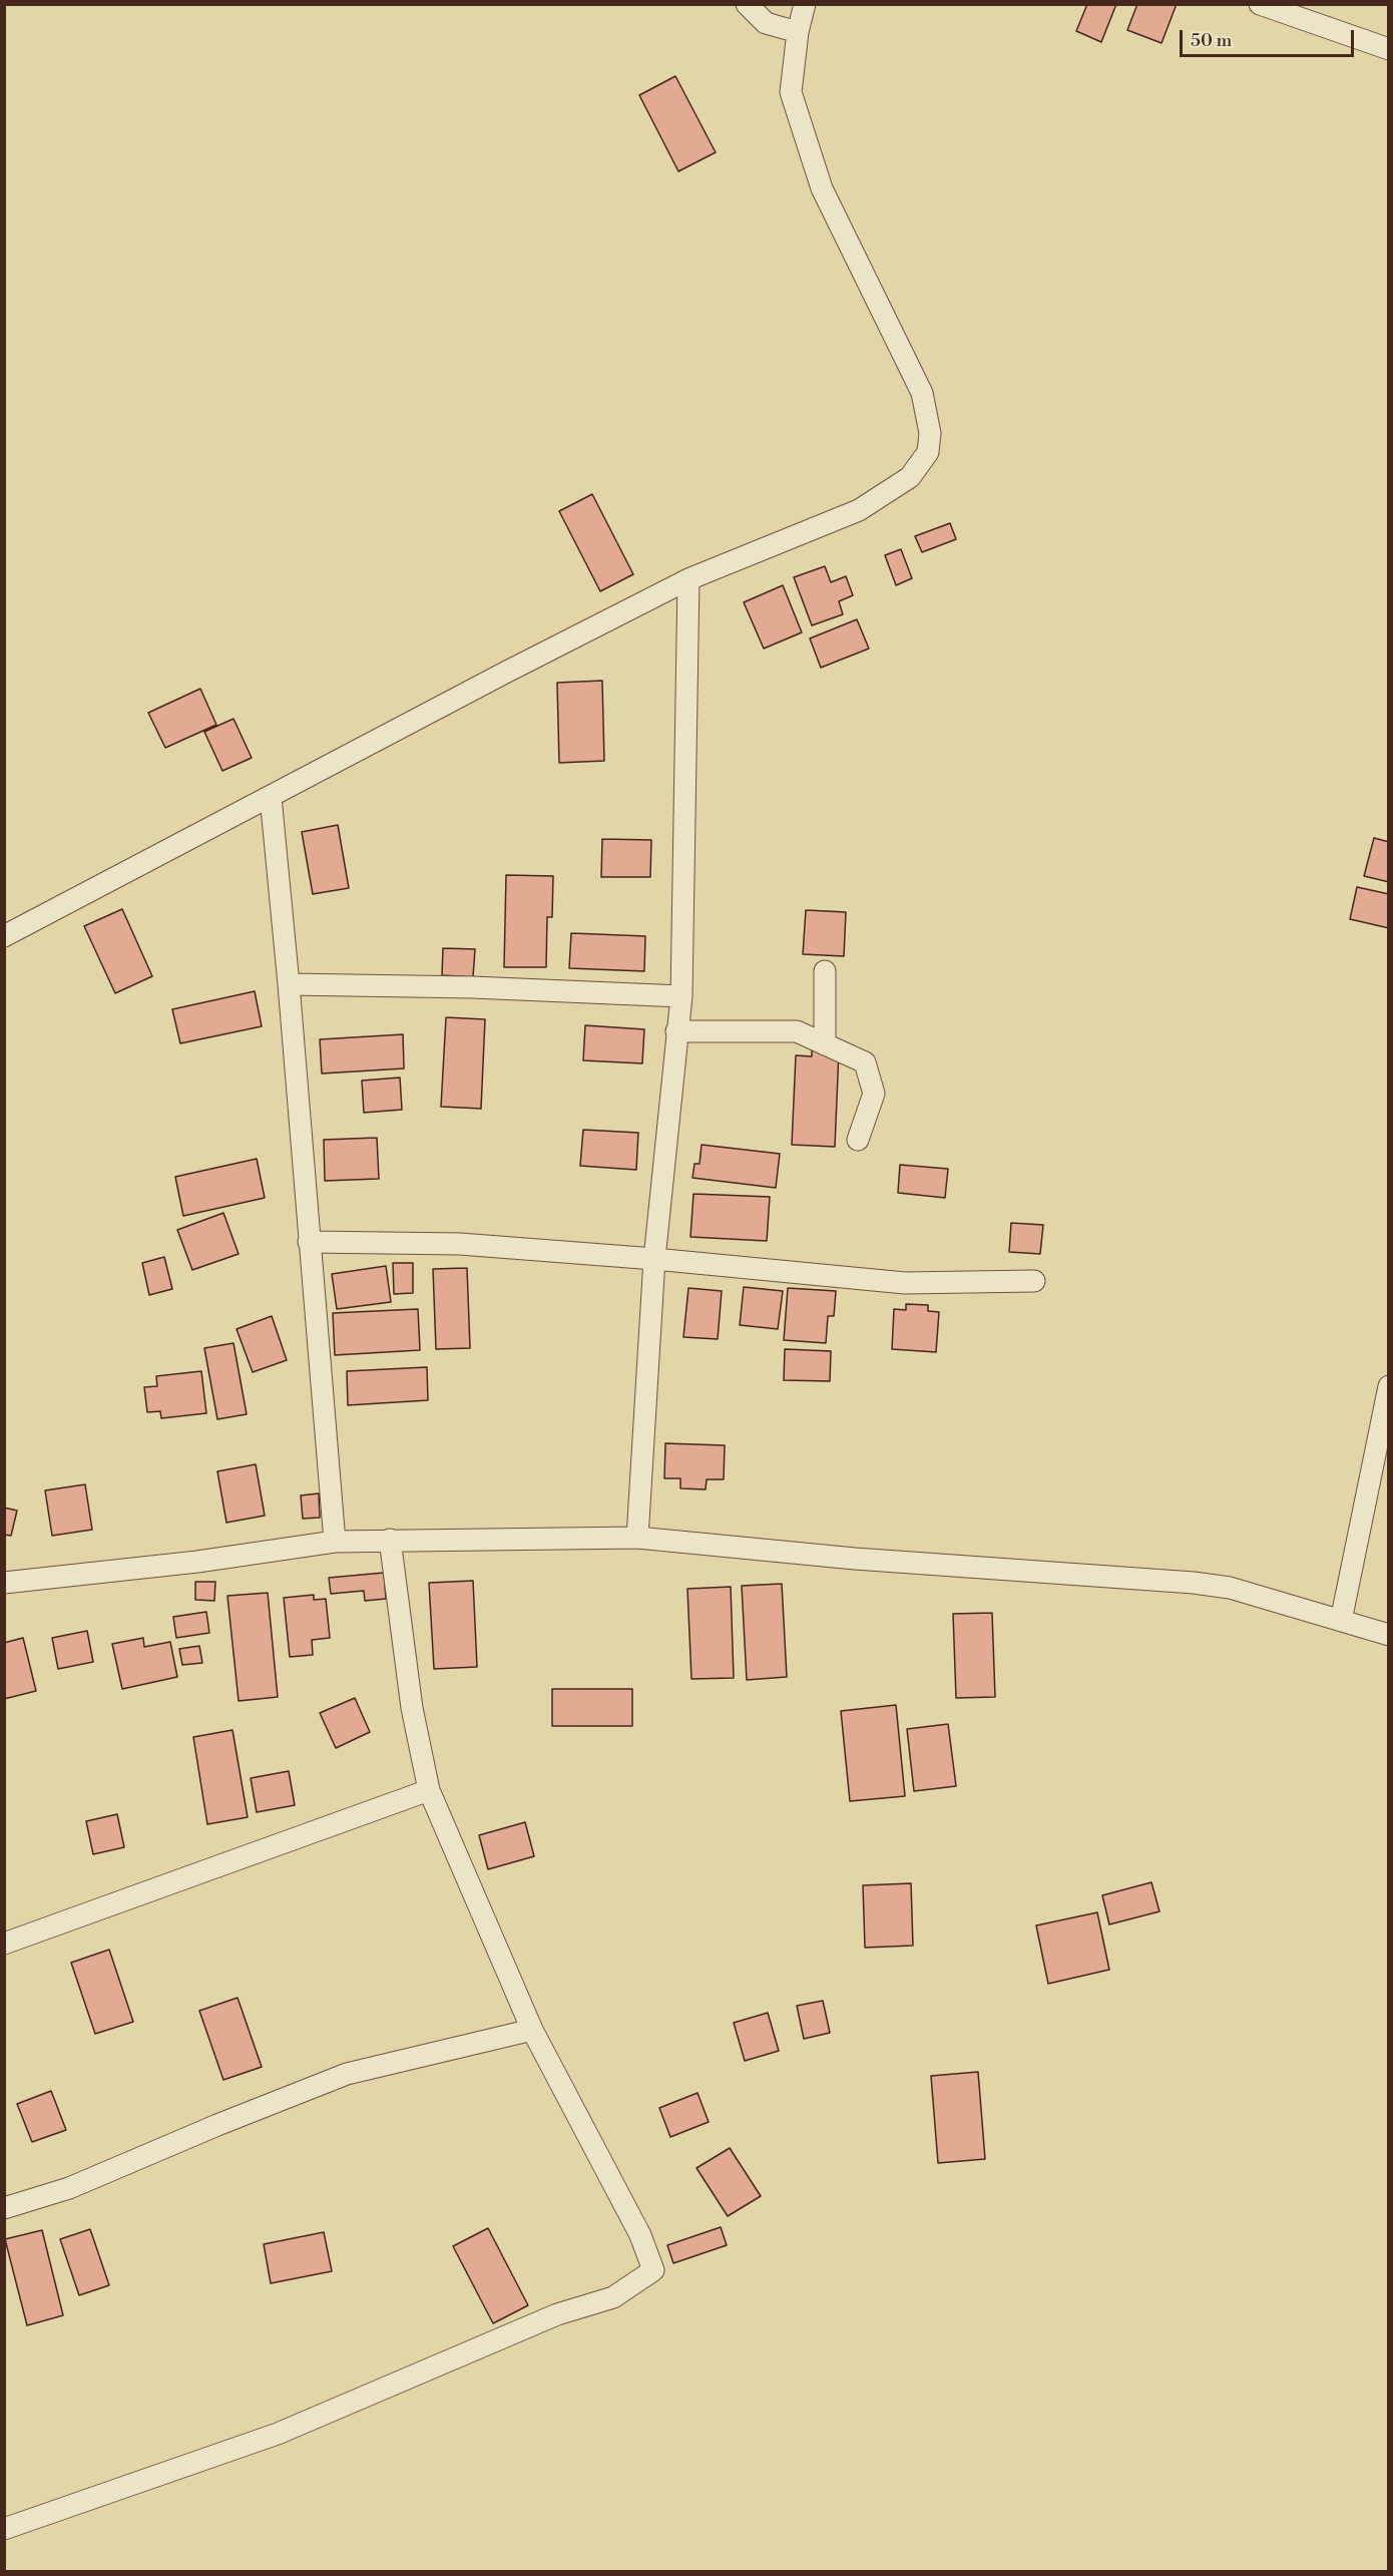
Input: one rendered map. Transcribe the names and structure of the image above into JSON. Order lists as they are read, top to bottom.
{
  "scale_bar": "50 m"
}
